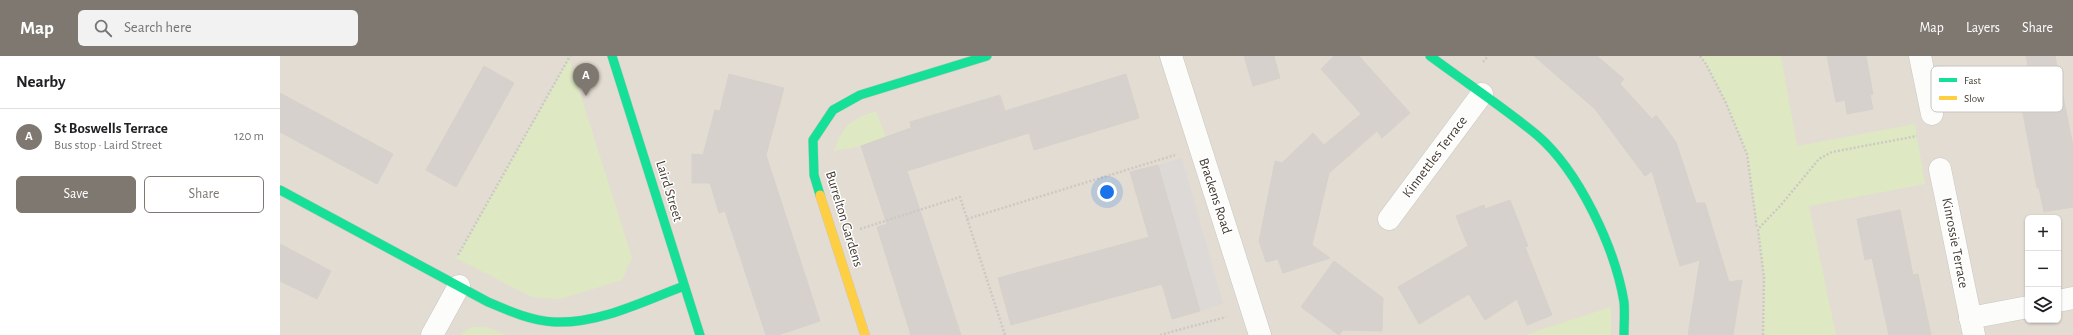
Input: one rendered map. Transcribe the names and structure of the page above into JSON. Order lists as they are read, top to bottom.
{
  "streets": {
    "street": [
      "Kinnettles Terrace",
      "Laird Street",
      "Brackens Road",
      "Burrelton Gardens",
      "Kinrossie Terrace"
    ]
  },
  "legend": ["Fast", "Slow"],
  "page": {
    "header": "Map",
    "search": "Search here",
    "nav": ["Map", "Layers", "Share"],
    "heading": "Nearby",
    "pins": "A",
    "list": [
      {
        "mark": "A",
        "name": "St Boswells Terrace",
        "note": "Bus stop · Laird Street",
        "value": "120 m"
      }
    ],
    "buttons": ["Save", "Share"],
    "map_buttons": ["+", "−"]
  }
}
